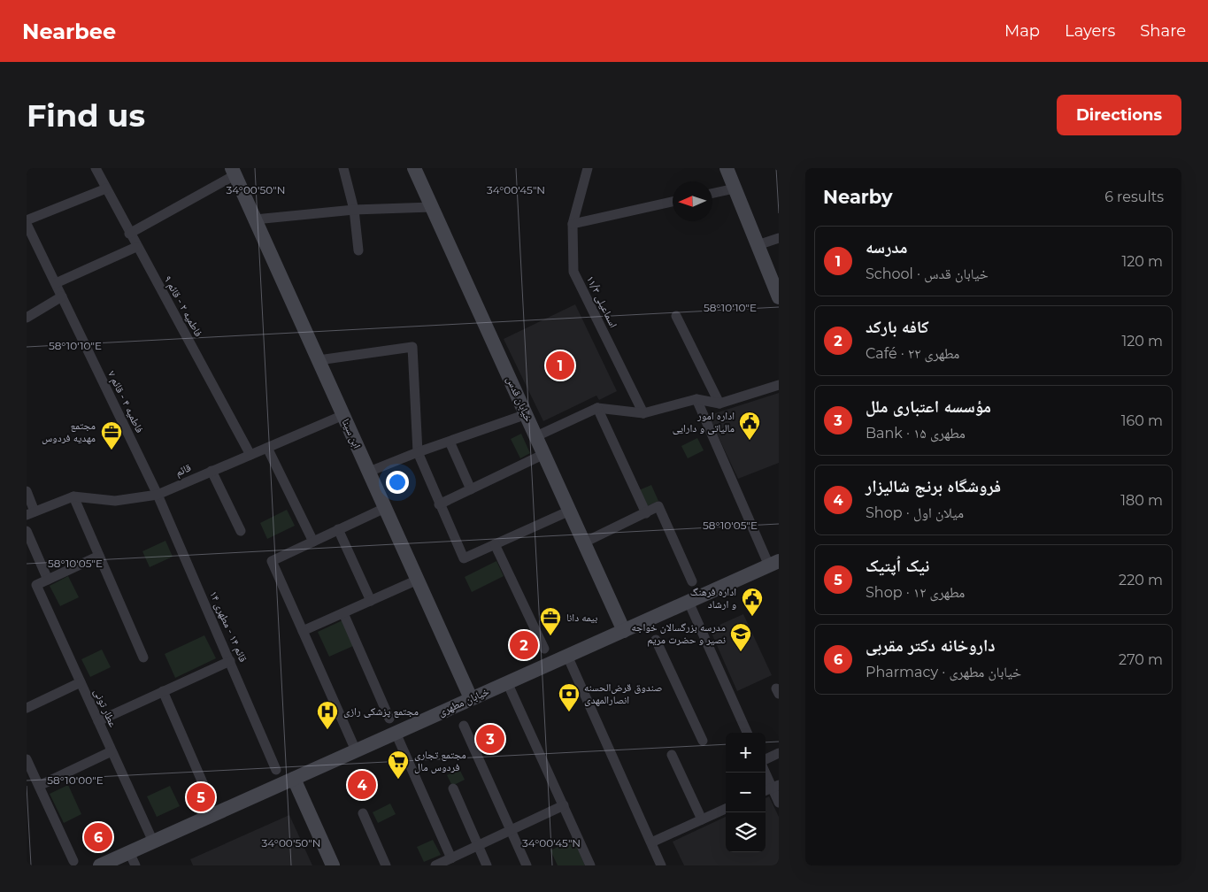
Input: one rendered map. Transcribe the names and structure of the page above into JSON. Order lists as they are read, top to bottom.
{
  "streets": {
    "street": [
      "اسماعیلی ۱۱/۳",
      "فاطمیه ۲ - قائم ۹",
      "خیابان قدس",
      "فاطمیه ۴ - قائم ۷",
      "ابن سینا",
      "قائم",
      "قائم ۱۴ - مطهری ۱۴",
      "خیابان مطهری",
      "عطار تونی"
    ]
  },
  "crossings": [
    ["فاطمیه ۲ - قائم ۹", "قائم"],
    ["خیابان قدس", "خیابان مطهری"],
    ["فاطمیه ۴ - قائم ۷", "قائم"],
    ["فاطمیه ۴ - قائم ۷", "قائم ۱۴ - مطهری ۱۴"],
    ["ابن سینا", "قائم"],
    ["ابن سینا", "خیابان مطهری"],
    ["قائم", "قائم ۱۴ - مطهری ۱۴"],
    ["خیابان مطهری", "عطار تونی"]
  ],
  "places": {
    "public building": ["اداره امور مالیاتی و دارایی", "اداره فرهنگ و ارشاد"],
    "office": ["مجتمع مهدیه فردوس", "بیمه دانا"],
    "school or university": ["مدرسه بزرگسالان خواجه نصیر و حضرت مریم"],
    "bank": ["صندوق قرض‌الحسنه انصارالمهدی"],
    "hospital": ["مجتمع پزشکی رازی"],
    "supermarket": ["مجتمع تجاری فردوس مال"]
  },
  "north": "left",
  "page": {
    "header": "Nearbee",
    "nav": ["Map", "Layers", "Share"],
    "buttons": "Directions",
    "title": "Find us",
    "heading": ["Nearby", "6 results"],
    "list": [
      {
        "mark": "1",
        "name": "مدرسه",
        "note": "School · خیابان قدس",
        "value": "120 m"
      },
      {
        "mark": "2",
        "name": "کافه بارکد",
        "note": "Café · مطهری ۲۲",
        "value": "120 m"
      },
      {
        "mark": "3",
        "name": "مؤسسه اعتباری ملل",
        "note": "Bank · مطهری ۱۵",
        "value": "160 m"
      },
      {
        "mark": "4",
        "name": "فروشگاه برنج شالیزار",
        "note": "Shop · میلان اول",
        "value": "180 m"
      },
      {
        "mark": "5",
        "name": "نیک اُپتیک",
        "note": "Shop · مطهری ۱۲",
        "value": "220 m"
      },
      {
        "mark": "6",
        "name": "داروخانه دکتر مقربی",
        "note": "Pharmacy · خیابان مطهری",
        "value": "270 m"
      }
    ],
    "pins": [
      "1",
      "2",
      "3",
      "4",
      "5",
      "6"
    ],
    "map_buttons": ["+", "−"]
  },
  "coordinates": [
    "34°00'50\"N",
    "34°00'45\"N",
    "58°10'10\"E",
    "58°10'05\"E",
    "58°10'00\"E"
  ]
}
